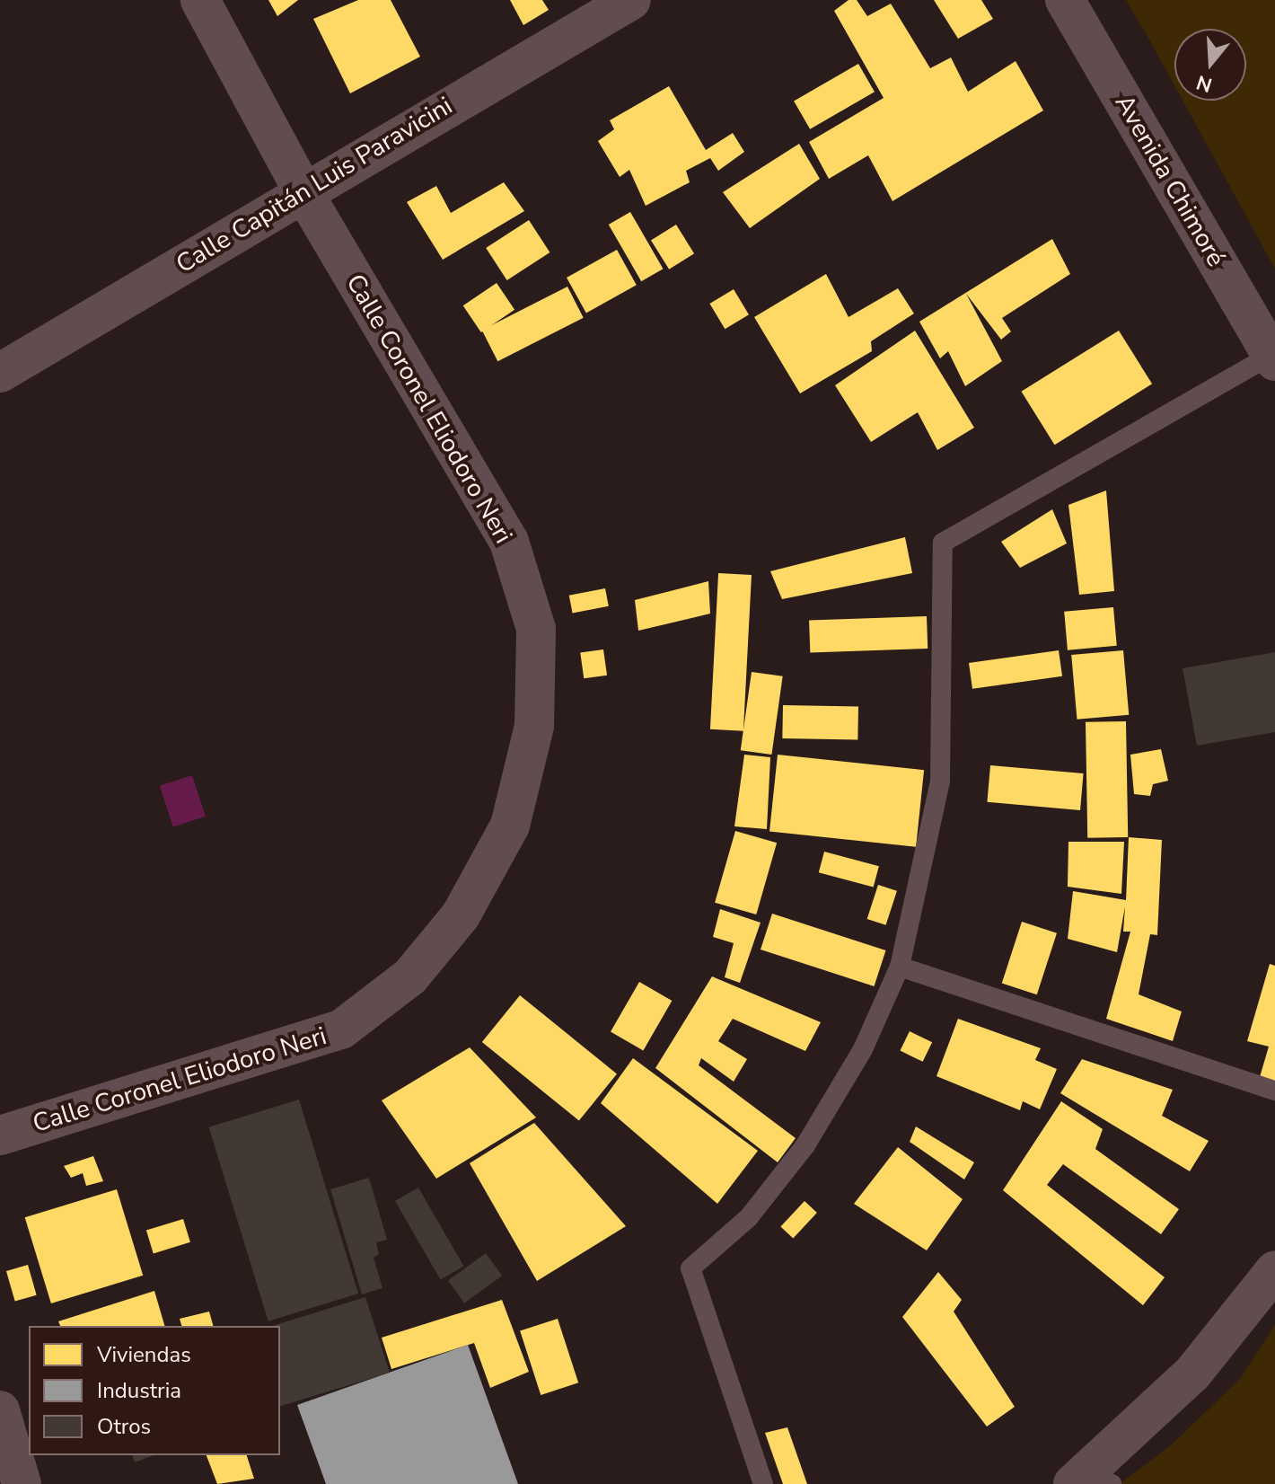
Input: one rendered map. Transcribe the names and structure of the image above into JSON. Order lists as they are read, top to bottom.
{
  "streets": {
    "street": ["Avenida Chimoré", "Calle Capitán Luis Paravicini", "Calle Coronel Eliodoro Neri"]
  },
  "crossings": [
    ["Calle Capitán Luis Paravicini", "Calle Coronel Eliodoro Neri"]
  ],
  "legend": ["Viviendas", "Industria", "Otros"],
  "north": "bottom"
}
